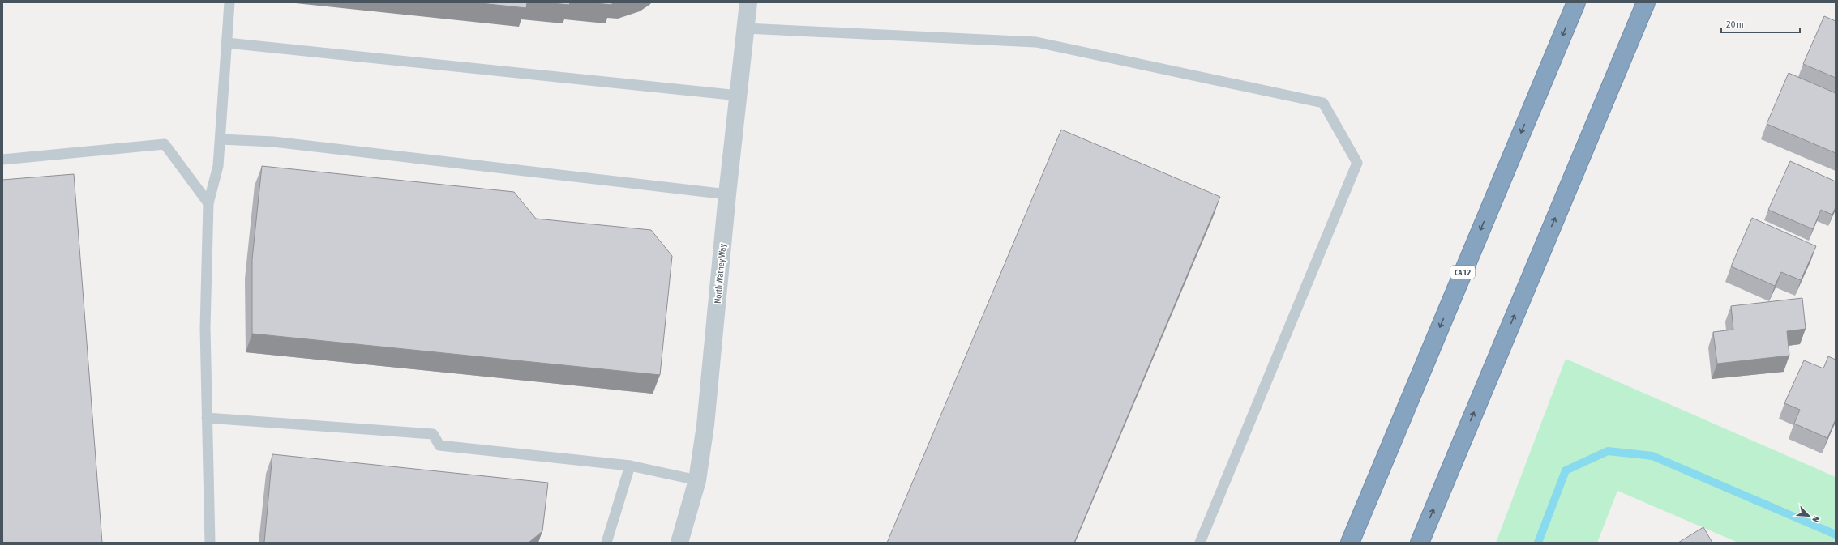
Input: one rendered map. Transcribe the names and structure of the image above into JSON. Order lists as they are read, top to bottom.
{
  "streets": {
    "highway": ["CA 12"],
    "street": ["North Watney Way"]
  },
  "scale_bar": "20 m",
  "north": "bottom right"
}
